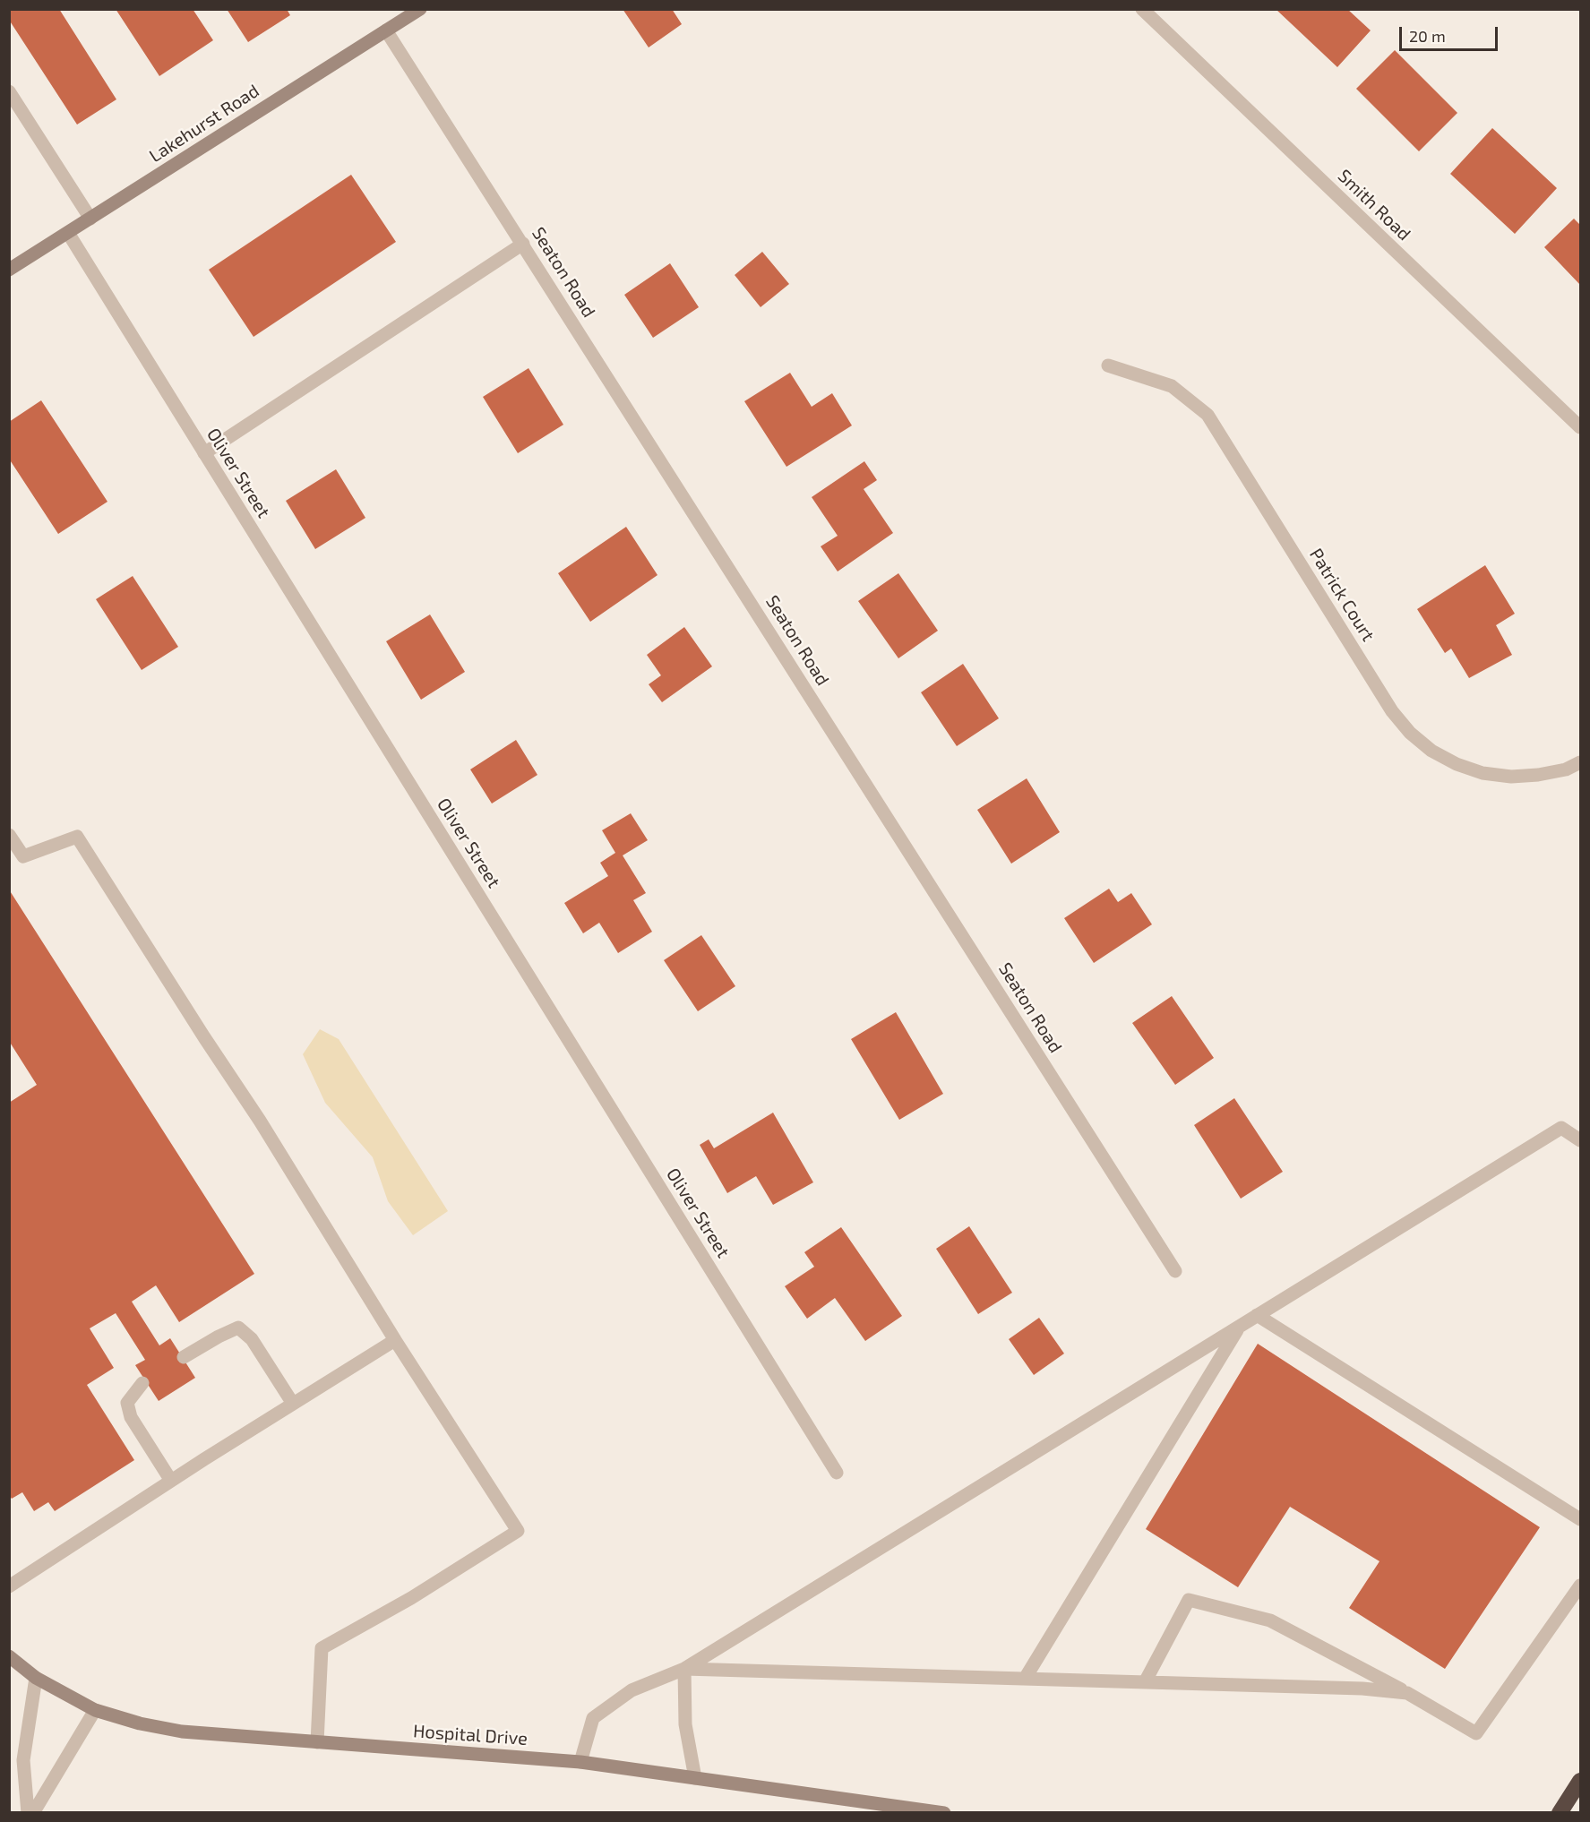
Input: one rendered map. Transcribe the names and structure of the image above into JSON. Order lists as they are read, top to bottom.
{
  "streets": {
    "street": [
      "Lakehurst Road",
      "Smith Road",
      "Seaton Road",
      "Oliver Street",
      "Patrick Court",
      "Hospital Drive"
    ]
  },
  "crossings": [
    ["Lakehurst Road", "Seaton Road"],
    ["Lakehurst Road", "Oliver Street"]
  ],
  "scale_bar": "20 m"
}
